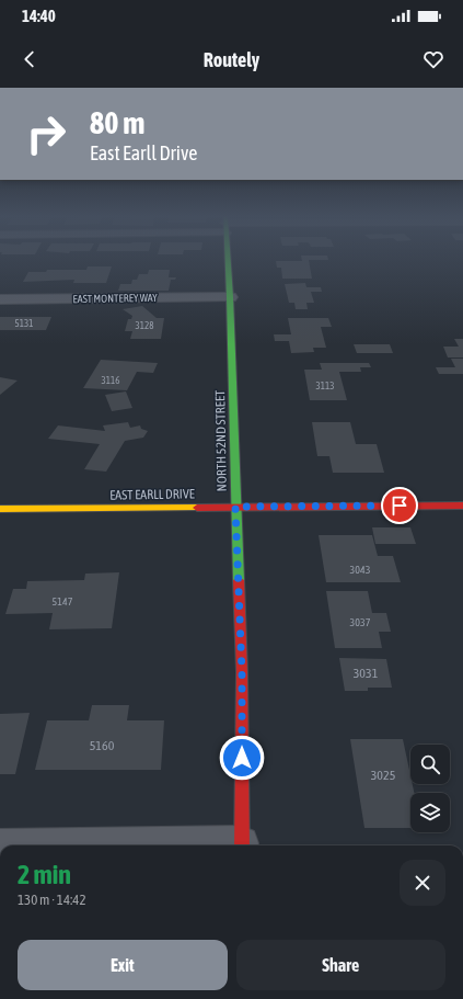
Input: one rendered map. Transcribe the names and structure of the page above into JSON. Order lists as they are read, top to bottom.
{
  "streets": {
    "street": ["EAST MONTEREY WAY", "NORTH 52ND STREET", "EAST EARLL DRIVE"]
  },
  "crossings": [
    ["EAST MONTEREY WAY", "NORTH 52ND STREET"],
    ["NORTH 52ND STREET", "EAST EARLL DRIVE"]
  ],
  "house_numbers": [
    "5131",
    "3128",
    "3116",
    "3113",
    "3043",
    "5147",
    "3037",
    "3031",
    "5160",
    "3025"
  ],
  "page": {
    "status": "14:40",
    "header": "Routely",
    "turn": ["80 m", "East Earll Drive"],
    "heading": ["2 min", "130 m · 14:42"],
    "buttons": ["Exit", "Share"]
  }
}
